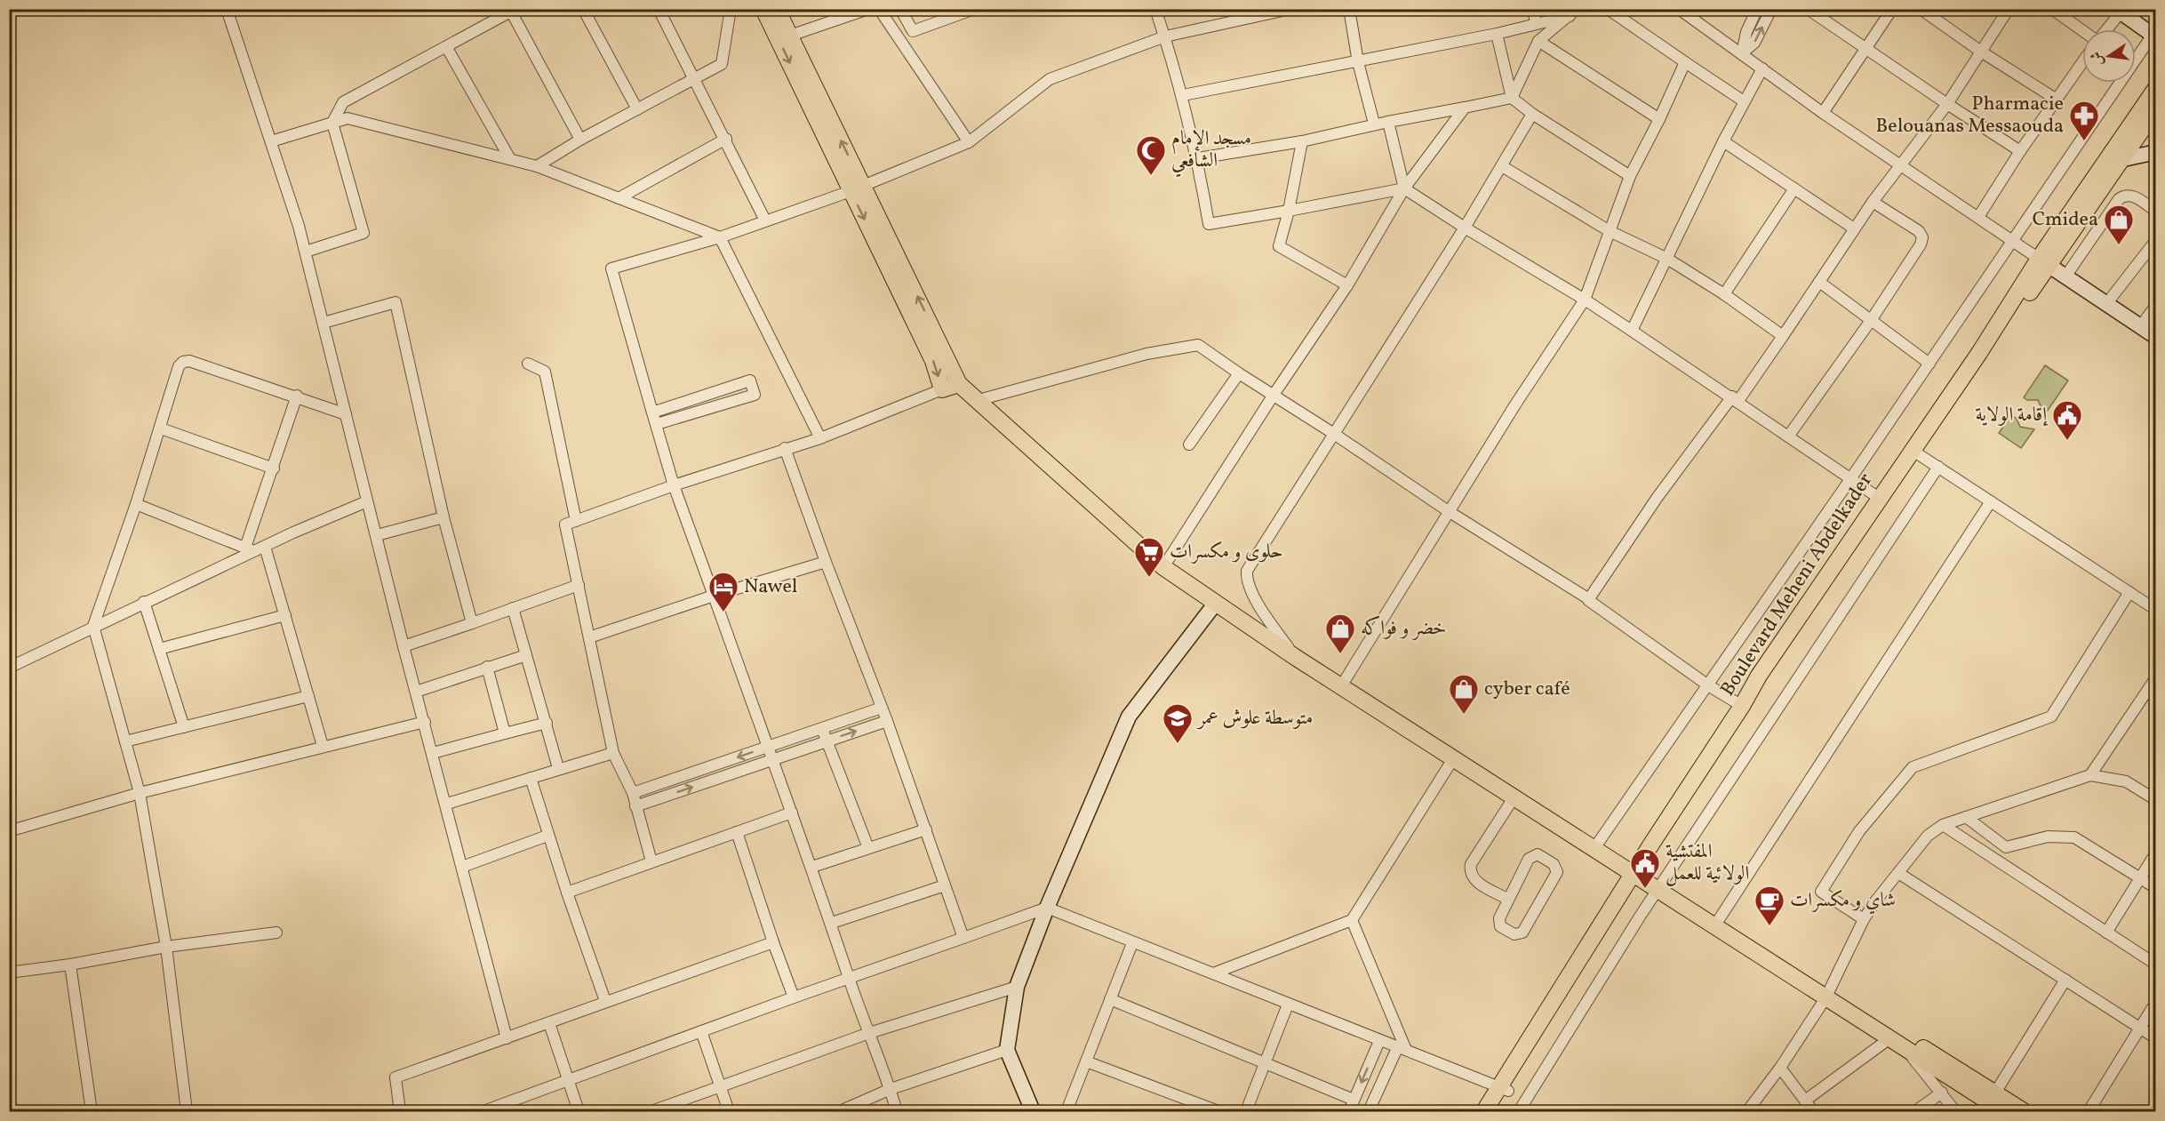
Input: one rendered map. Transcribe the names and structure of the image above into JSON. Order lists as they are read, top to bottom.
{
  "streets": {
    "main road": ["Boulevard Meheni Abdelkader"]
  },
  "places": {
    "pharmacy": ["Pharmacie Belouanas Messaouda"],
    "mosque": ["مسجد الإمام الشافعي"],
    "shop": ["Cmidea", "خضر و فواكه", "cyber café"],
    "public building": ["إقامة الولاية", "المفتشية الولائية للعمل"],
    "supermarket": ["حلوى و مكسرات"],
    "hotel": ["Nawel"],
    "school or university": ["متوسطة علوش عمر"],
    "cafe": ["شاي و مكسرات"]
  },
  "north": "left"
}
